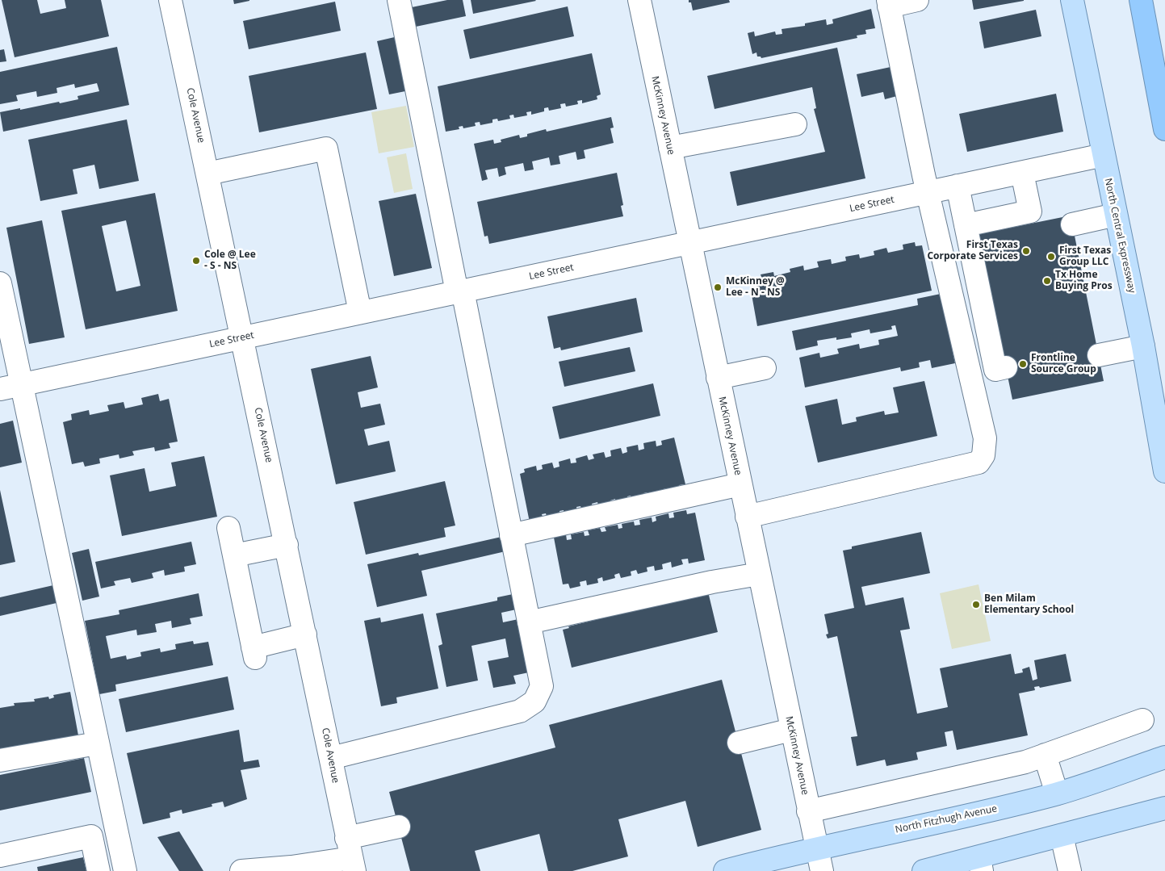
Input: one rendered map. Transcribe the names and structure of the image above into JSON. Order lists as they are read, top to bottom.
{
  "streets": {
    "main road": ["North Central Expressway", "North Fitzhugh Avenue"],
    "street": ["Cole Avenue", "McKinney Avenue", "Lee Street"]
  },
  "crossings": [
    ["Cole Avenue", "Lee Street"],
    ["McKinney Avenue", "Lee Street"],
    ["McKinney Avenue", "North Fitzhugh Avenue"],
    ["Lee Street", "North Central Expressway"]
  ],
  "places": [
    "First Texas Corporate Services",
    "First Texas Group LLC",
    "Cole @ Lee - S - NS",
    "Tx Home Buying Pros",
    "McKinney @ Lee - N - NS",
    "Frontline Source Group",
    "Ben Milam Elementary School"
  ]
}
